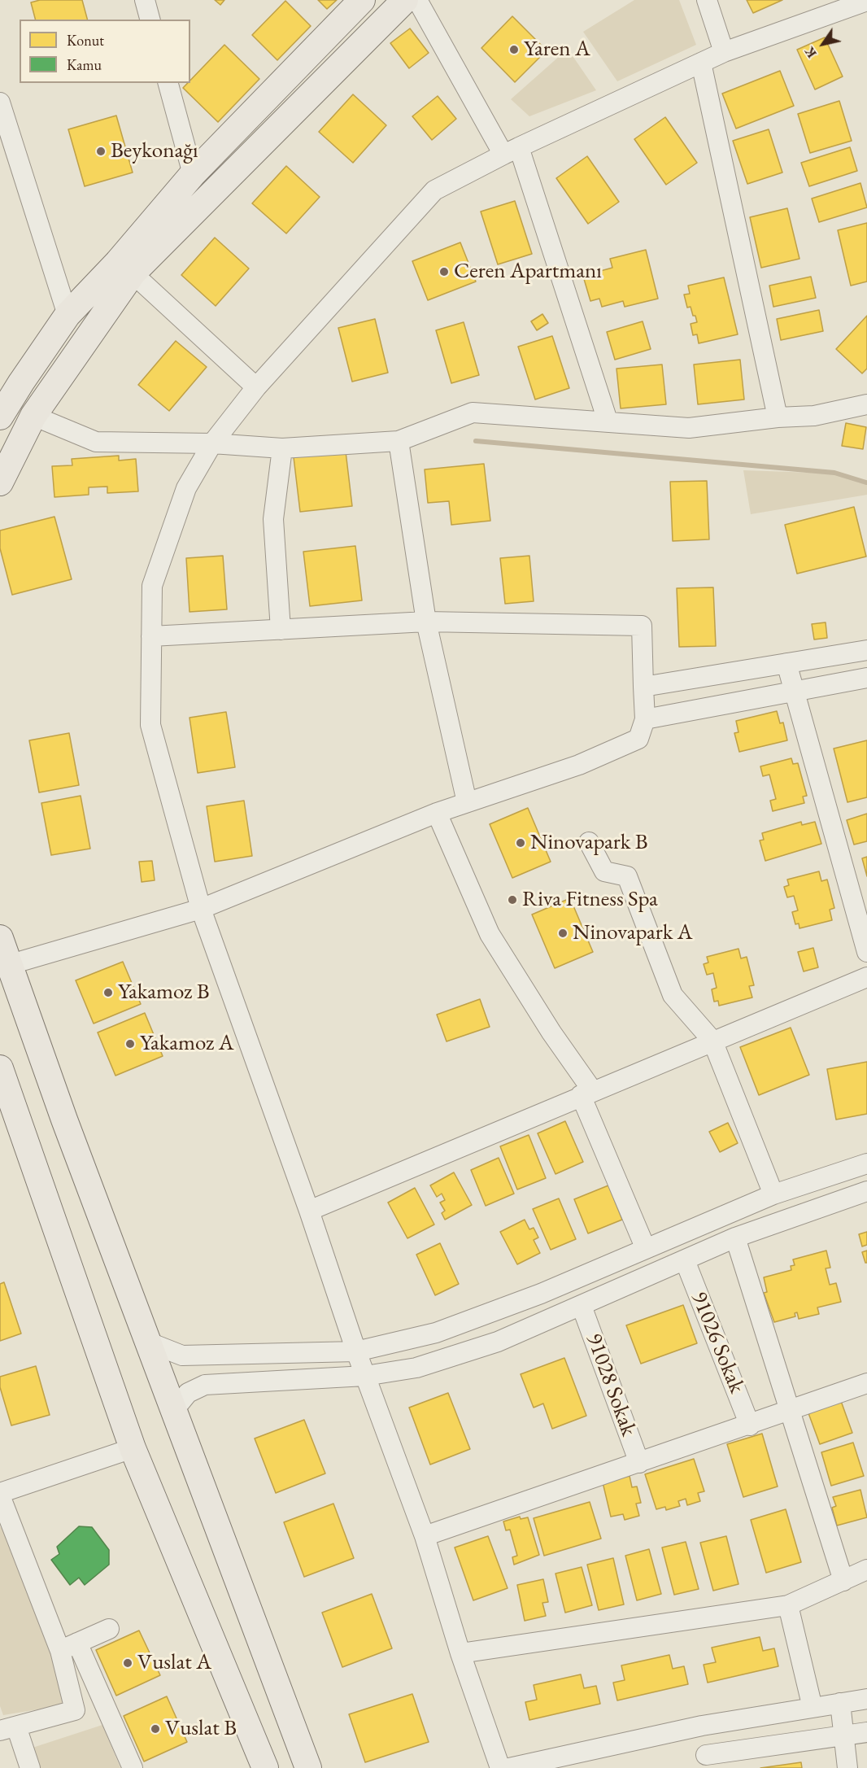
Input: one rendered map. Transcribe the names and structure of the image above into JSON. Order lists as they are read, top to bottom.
{
  "streets": {
    "street": ["91026 Sokak", "91028 Sokak"]
  },
  "places": [
    "Yaren A",
    "Beykonağı",
    "Ceren Apartmanı",
    "Ninovapark B",
    "Riva Fitness Spa",
    "Ninovapark A",
    "Yakamoz B",
    "Yakamoz A",
    "Vuslat A",
    "Vuslat B"
  ],
  "legend": ["Konut", "Kamu"],
  "north": "bottom left"
}
